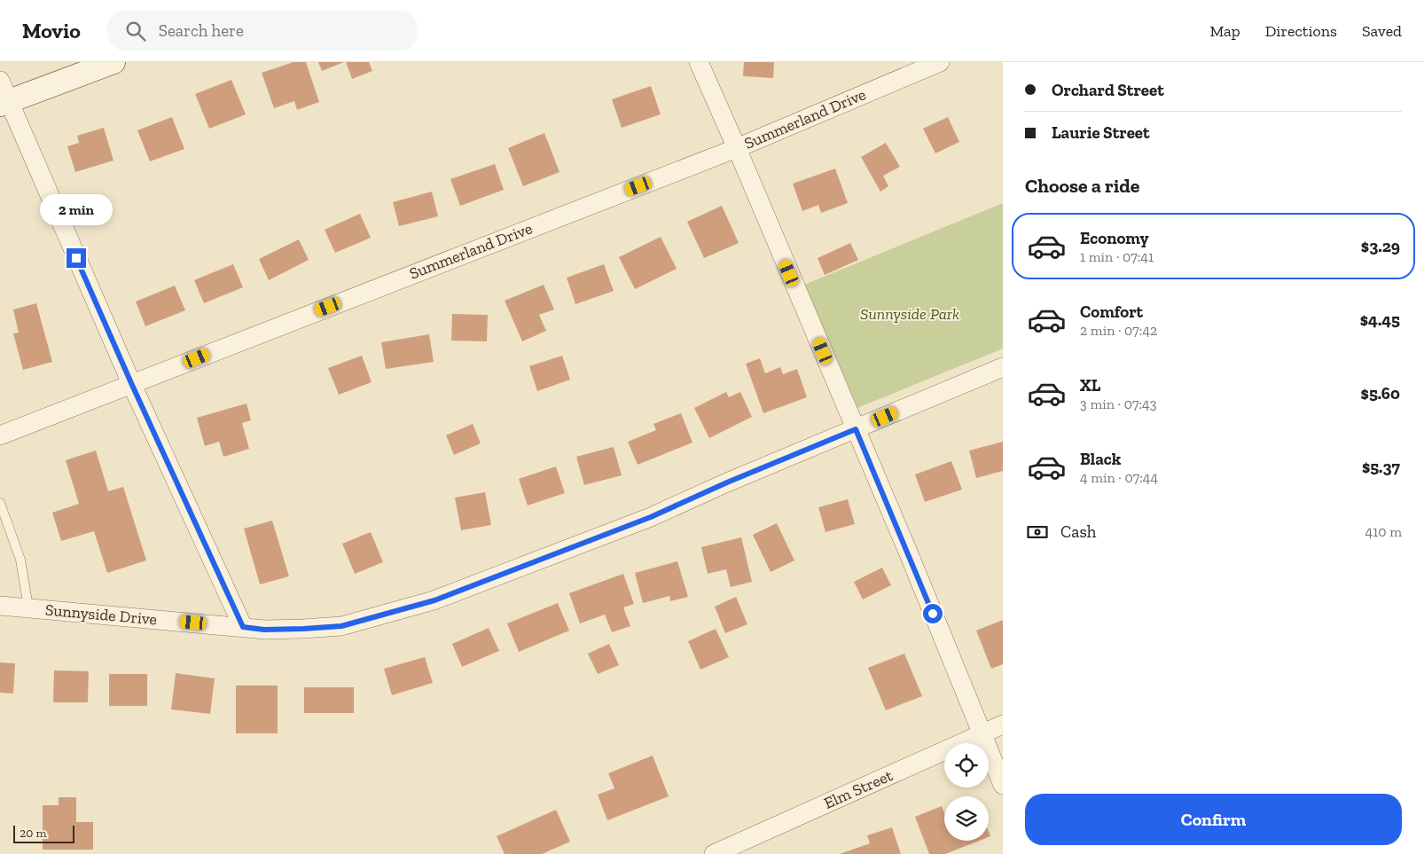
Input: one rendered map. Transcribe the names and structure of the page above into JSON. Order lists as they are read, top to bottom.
{
  "streets": {
    "street": ["Summerland Drive", "Sunnyside Drive", "Elm Street"]
  },
  "parks": ["Sunnyside Park"],
  "scale_bar": "20 m",
  "page": {
    "header": "Movio",
    "search": "Search here",
    "nav": ["Map", "Directions", "Saved"],
    "banner": ["Orchard Street", "Laurie Street"],
    "heading": "Choose a ride",
    "bubble": "2 min",
    "list": [
      {
        "name": "Economy",
        "note": "1 min · 07:41",
        "value": "$3.29"
      },
      {
        "name": "Comfort",
        "note": "2 min · 07:42",
        "value": "$4.45"
      },
      {
        "name": "XL",
        "note": "3 min · 07:43",
        "value": "$5.60"
      },
      {
        "name": "Black",
        "note": "4 min · 07:44",
        "value": "$5.37"
      }
    ],
    "pay": ["Cash", "410 m"],
    "buttons": "Confirm",
    "scale": "20 m"
  }
}
